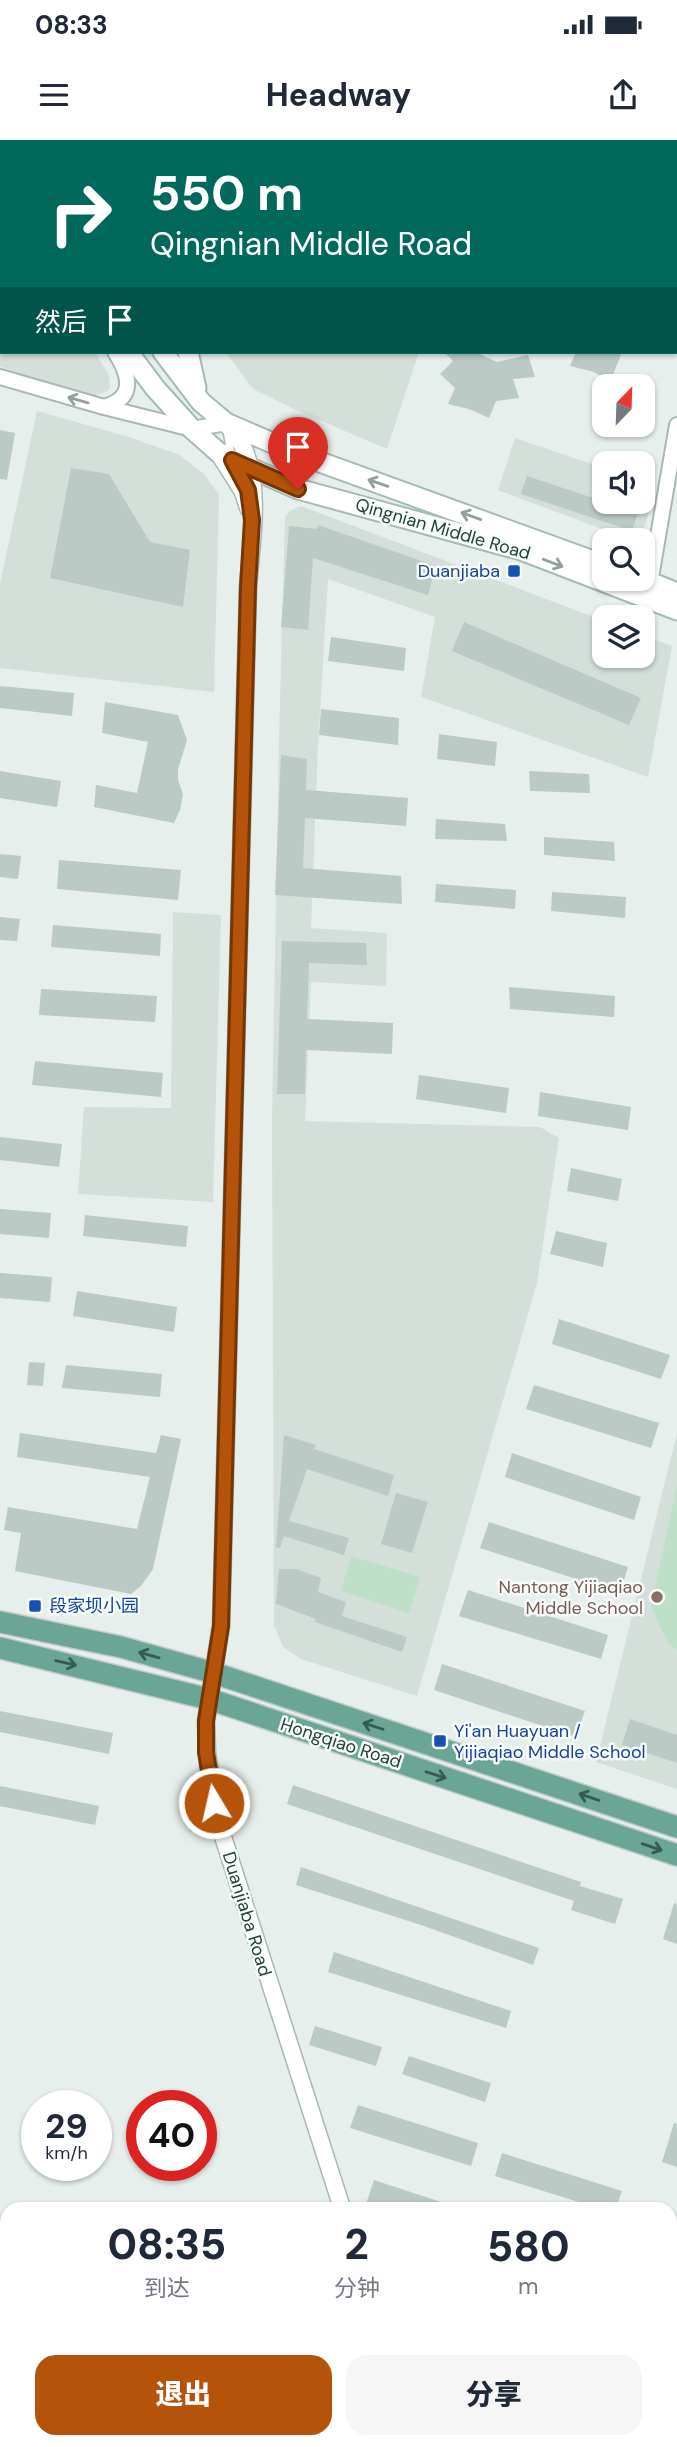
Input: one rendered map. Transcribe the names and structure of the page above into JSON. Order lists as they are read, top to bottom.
{
  "streets": {
    "main road": ["Qingnian Middle Road", "Hongqiao Road"],
    "street": ["Duanjiaba Road"]
  },
  "crossings": [
    ["Qingnian Middle Road", "Duanjiaba Road"],
    ["Hongqiao Road", "Duanjiaba Road"]
  ],
  "places": {
    "transit": ["Duanjiaba", "段家坝小园", "Yi'an Huayuan / Yijiaqiao Middle School"],
    "other": ["Nantong Yijiaqiao Middle School"]
  },
  "north": "top right",
  "page": {
    "status": "08:33",
    "header": "Headway",
    "turn": ["550 m", "Qingnian Middle Road"],
    "then": "然后",
    "speed": "29 km/h",
    "limit": "40",
    "eta": [
      "08:35",
      "到达",
      "2",
      "分钟",
      "580",
      "m"
    ],
    "buttons": ["退出", "分享"]
  }
}
